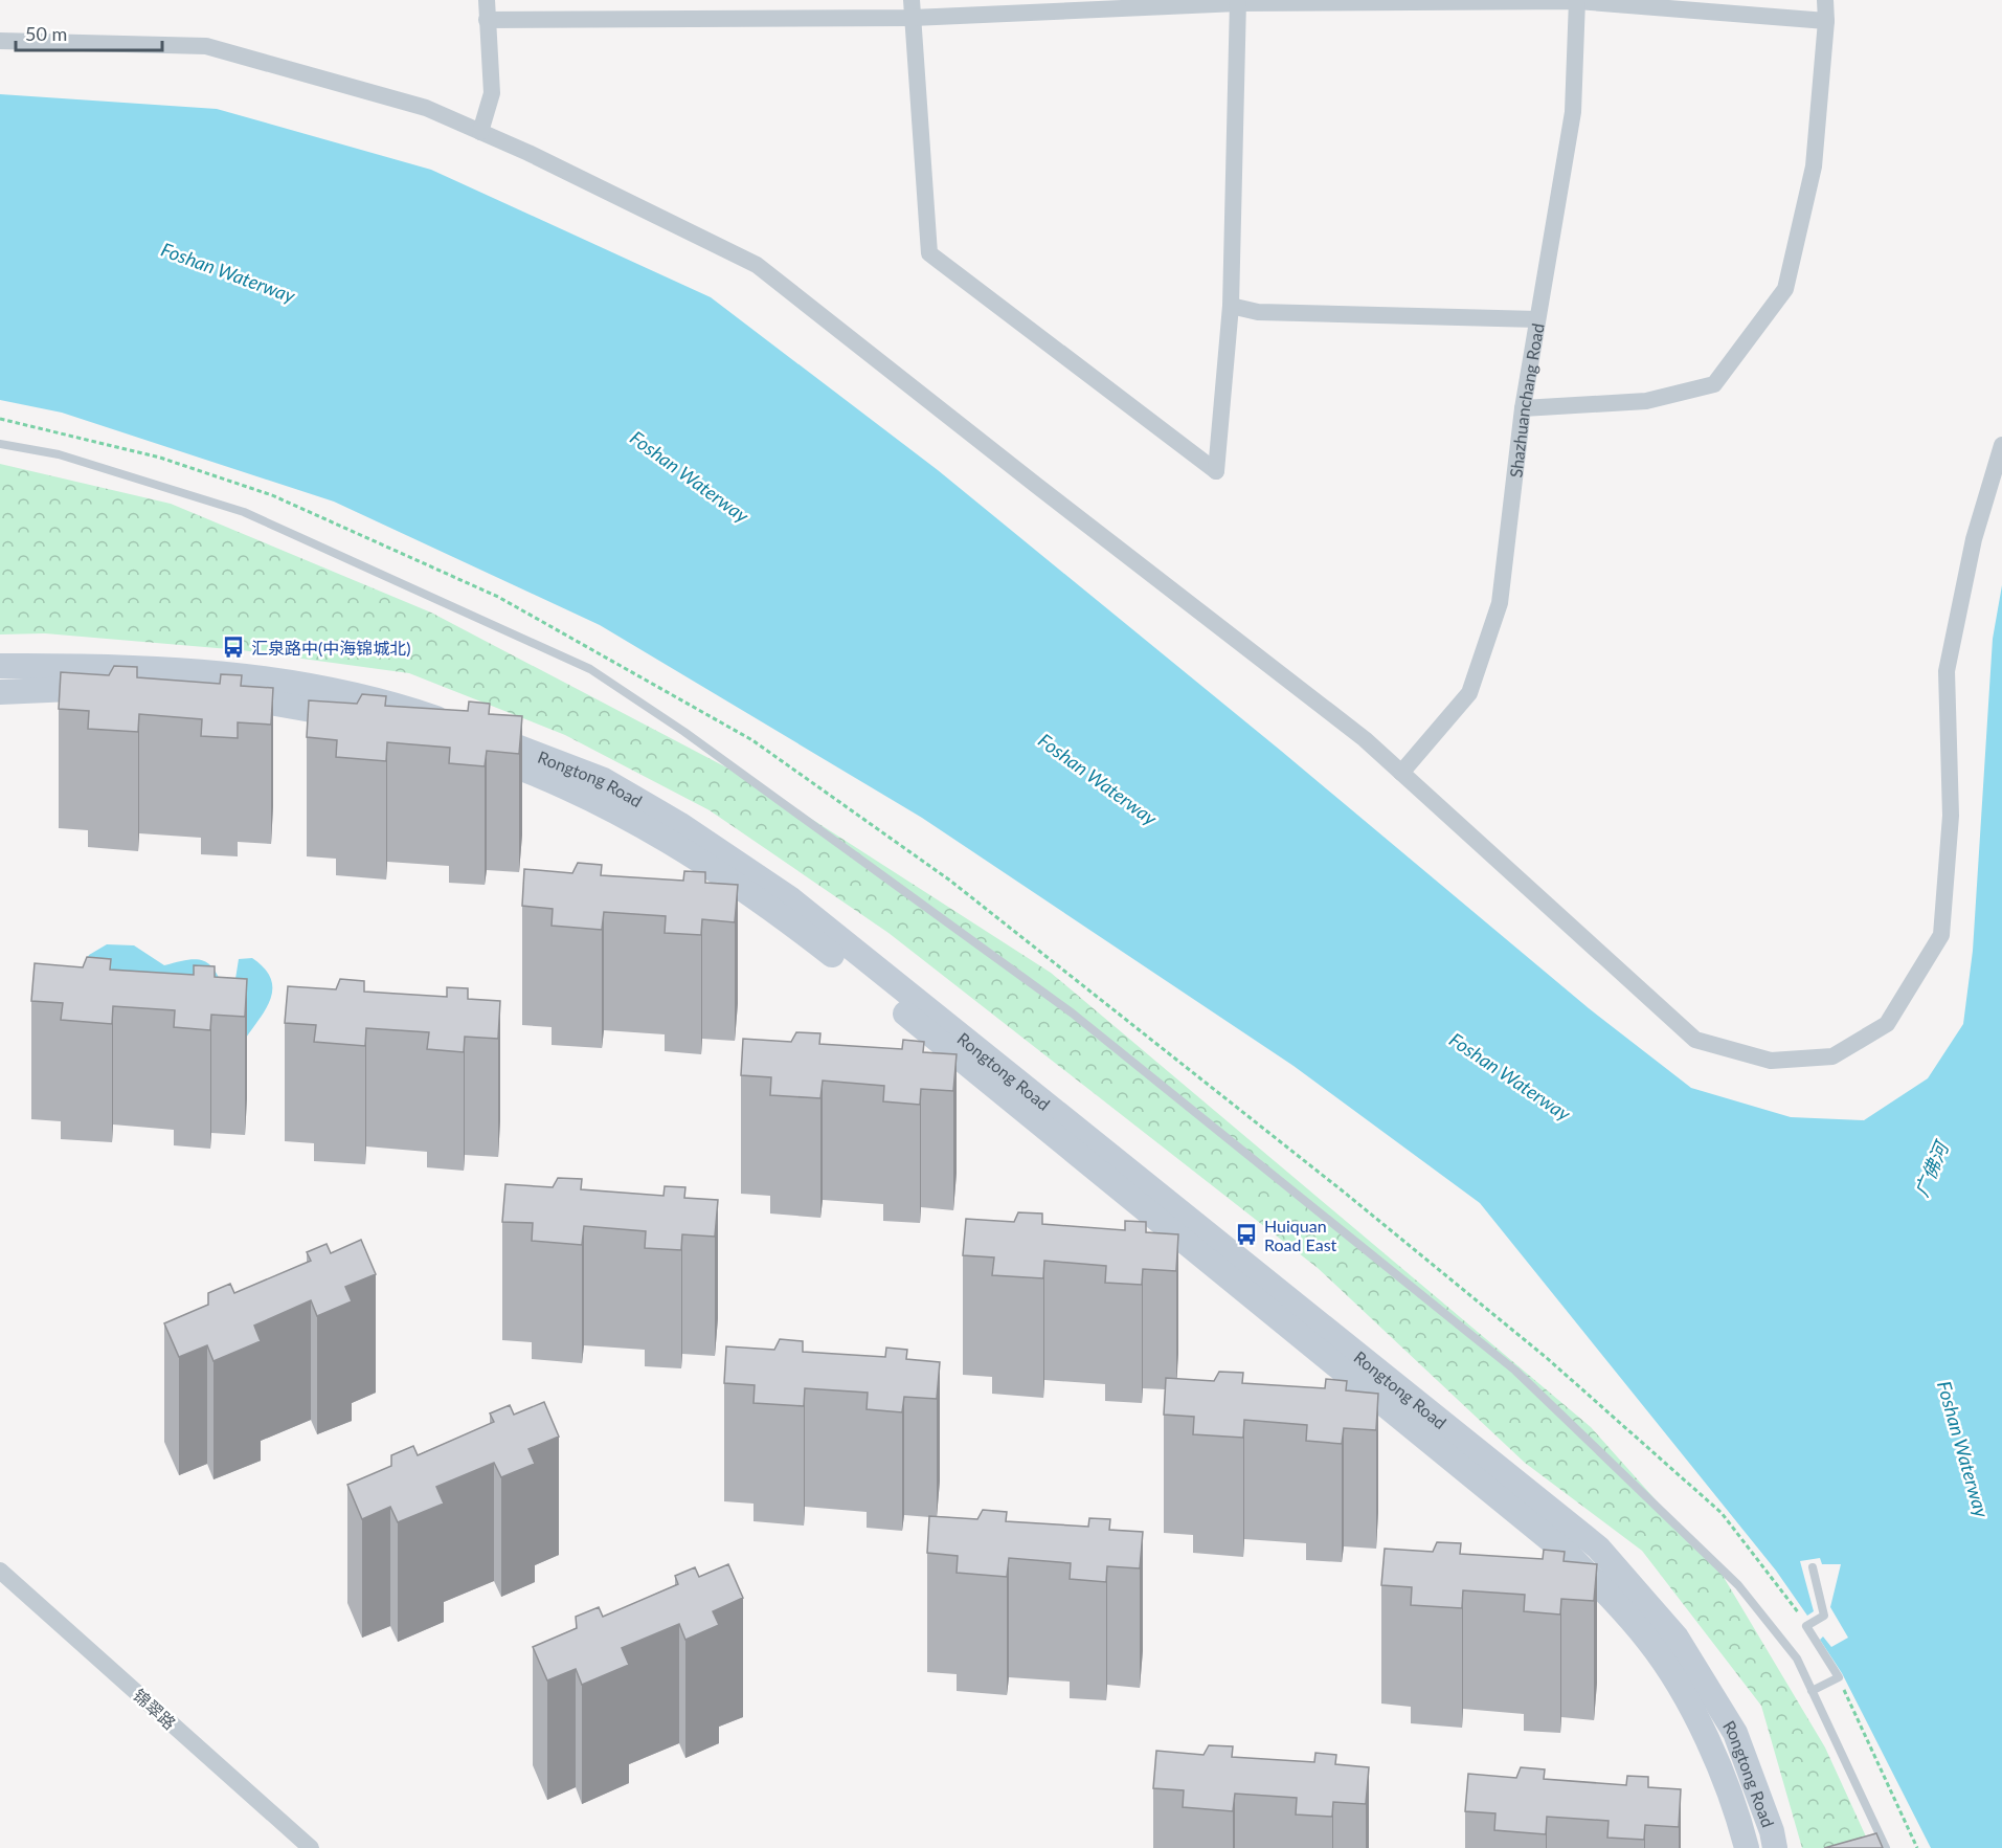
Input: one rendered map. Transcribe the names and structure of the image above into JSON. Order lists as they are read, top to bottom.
{
  "streets": {
    "main road": ["Rongtong Road"],
    "street": ["Shazhuanchang Road", "锦翠路"]
  },
  "water": ["Foshan Waterway", "广佛河"],
  "places": {
    "bus stop": ["汇泉路中(中海锦城北)", "Huiquan Road East"]
  },
  "scale_bar": "50 m"
}
